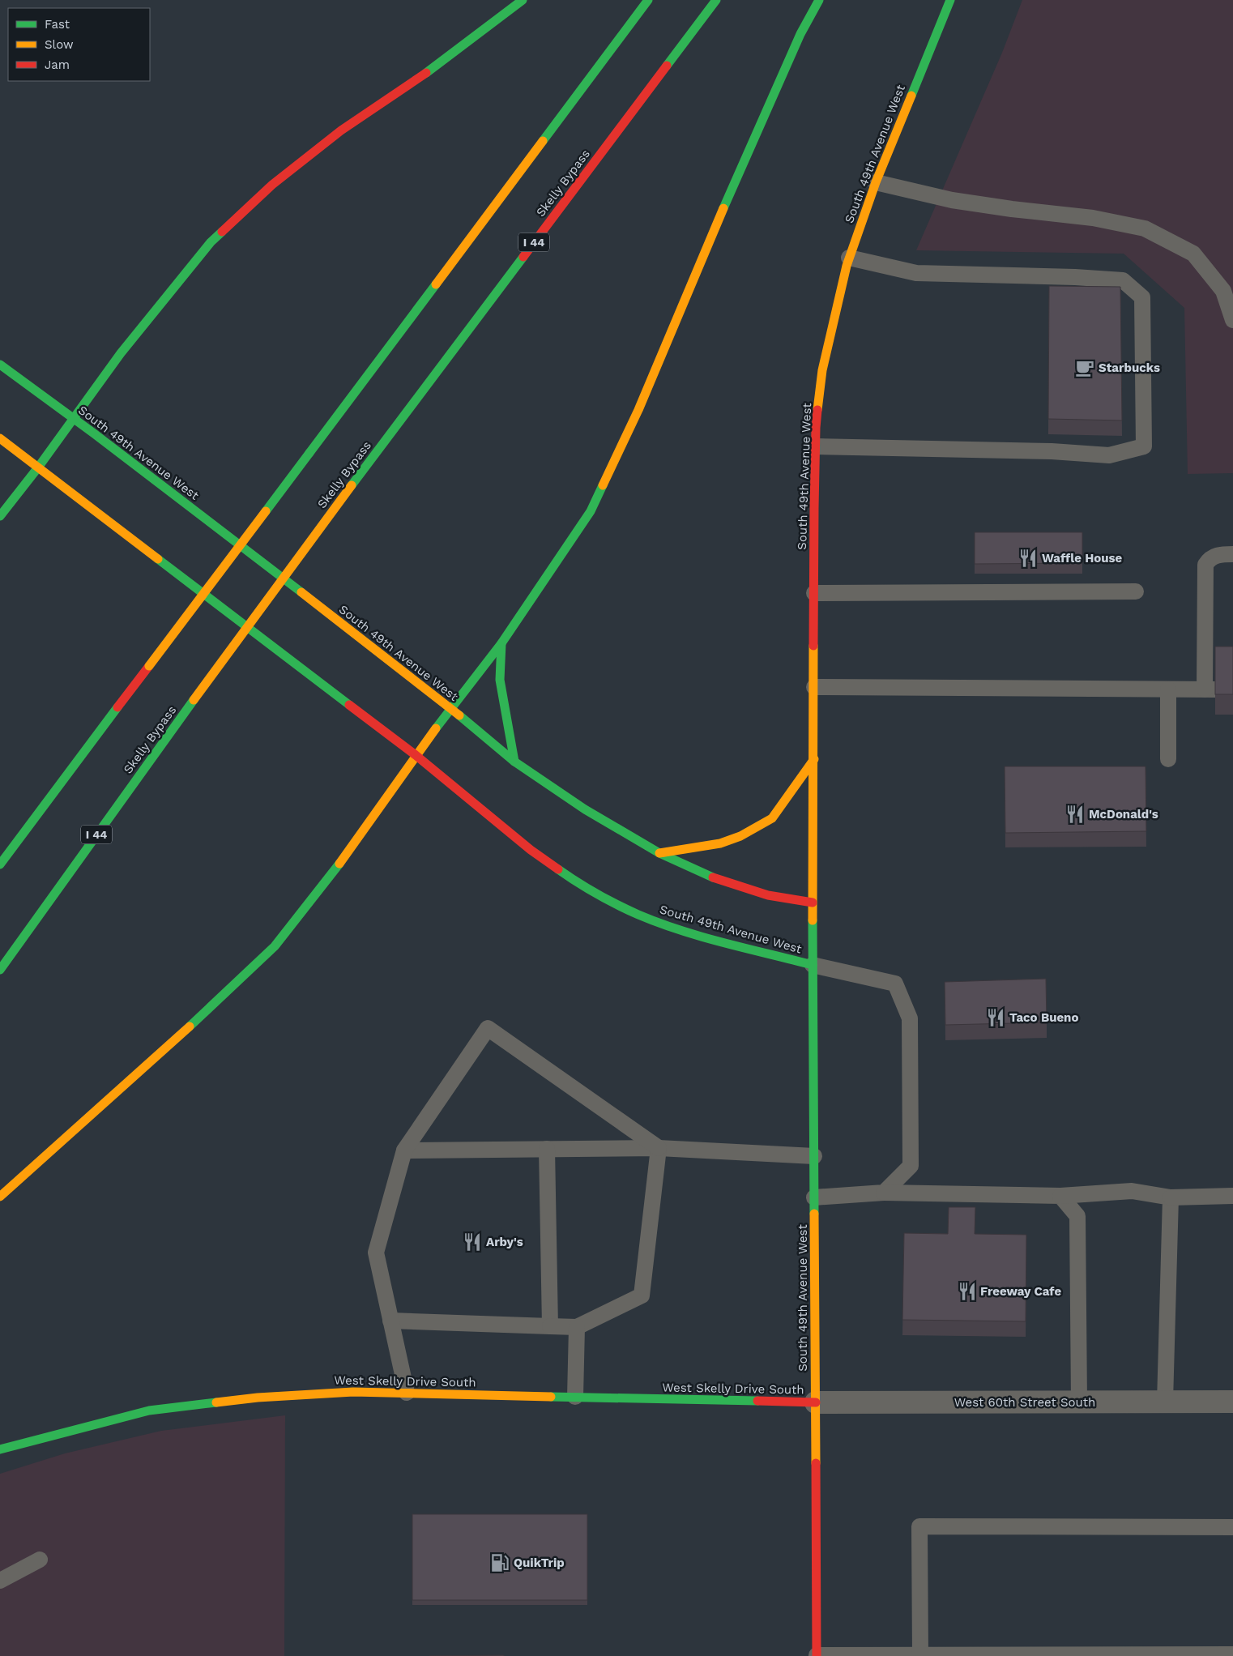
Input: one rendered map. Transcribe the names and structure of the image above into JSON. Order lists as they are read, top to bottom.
{
  "streets": {
    "main road": [
      "South 49th Avenue West",
      "Skelly Bypass",
      "I 44",
      "West Skelly Drive South"
    ],
    "street": ["West 60th Street South"]
  },
  "crossings": [
    ["South 49th Avenue West", "West Skelly Drive South"],
    ["South 49th Avenue West", "West 60th Street South"],
    ["West Skelly Drive South", "West 60th Street South"]
  ],
  "places": {
    "cafe": ["Starbucks"],
    "restaurant": [
      "Waffle House",
      "McDonald's",
      "Taco Bueno",
      "Arby's",
      "Freeway Cafe"
    ],
    "fuel station": ["QuikTrip"]
  },
  "legend": ["Fast", "Slow", "Jam"]
}
